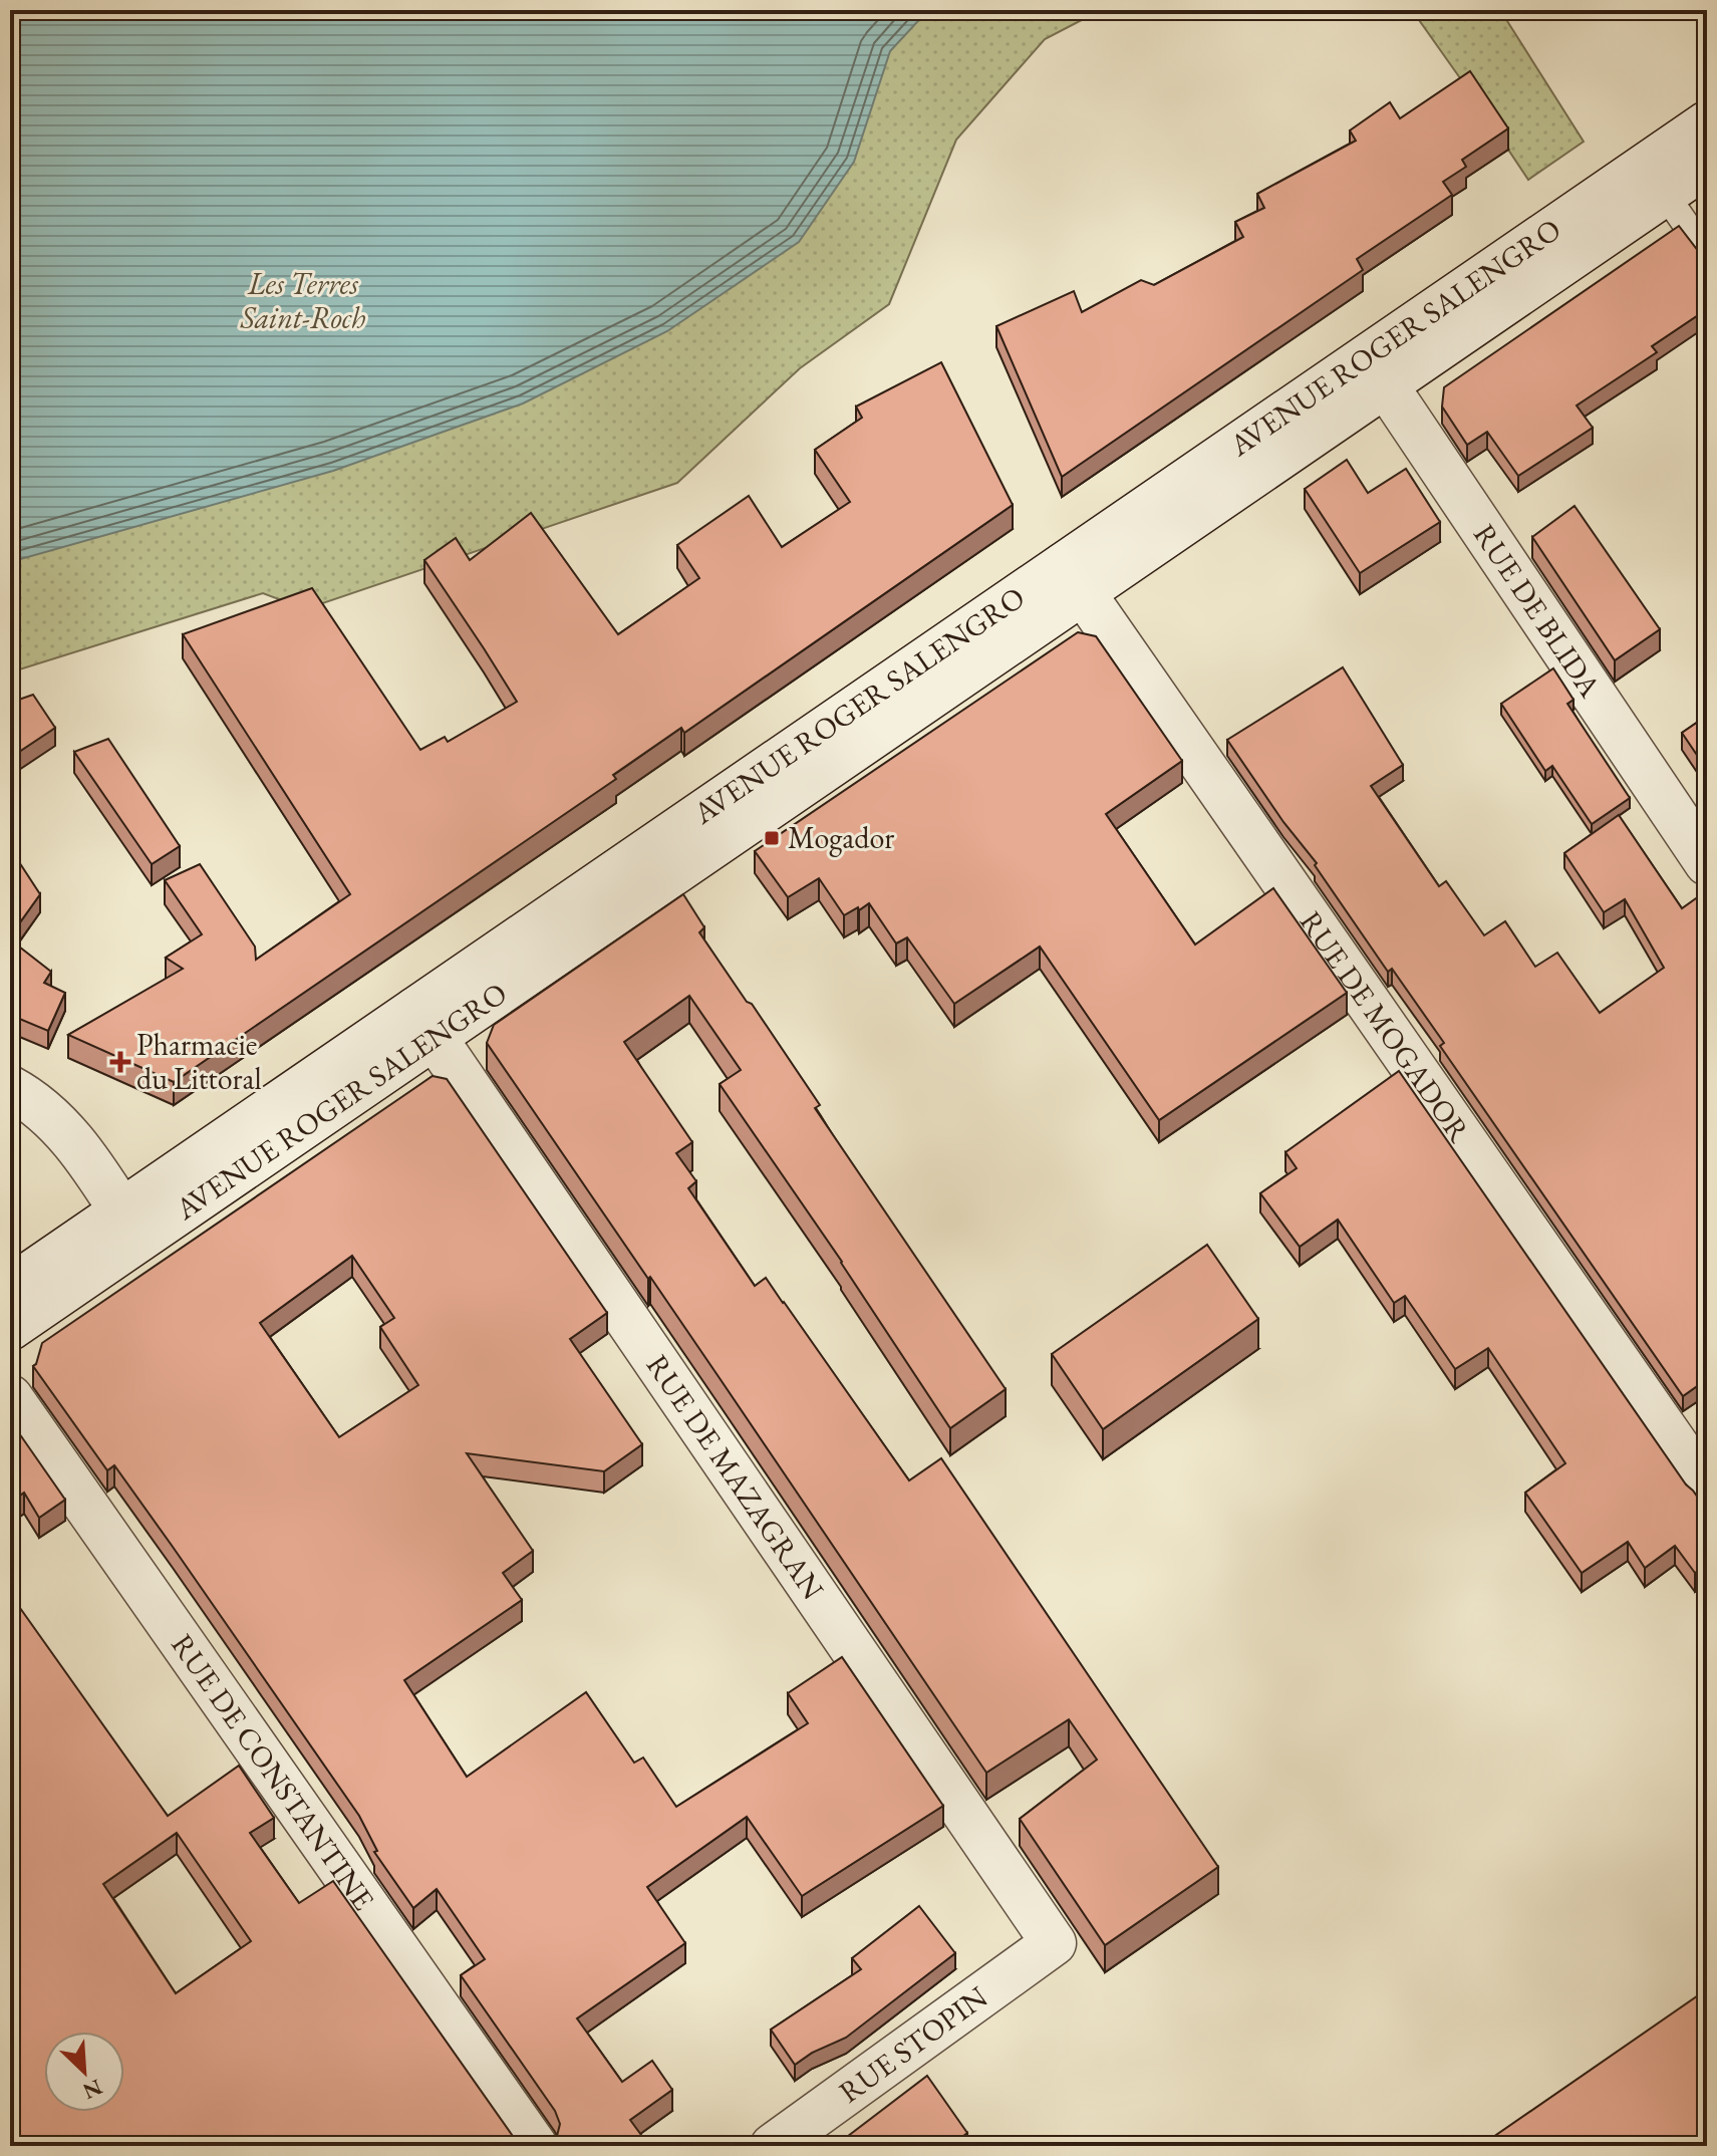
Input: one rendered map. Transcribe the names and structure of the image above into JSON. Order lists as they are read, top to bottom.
{
  "streets": {
    "street": [
      "AVENUE ROGER SALENGRO",
      "RUE DE BLIDA",
      "RUE DE MOGADOR",
      "RUE DE MAZAGRAN",
      "RUE DE CONSTANTINE",
      "RUE STOPIN"
    ]
  },
  "crossings": [
    ["AVENUE ROGER SALENGRO", "RUE DE BLIDA"],
    ["AVENUE ROGER SALENGRO", "RUE DE MOGADOR"],
    ["AVENUE ROGER SALENGRO", "RUE DE MAZAGRAN"],
    ["RUE DE MAZAGRAN", "RUE STOPIN"]
  ],
  "parks": ["Les Terres Saint-Roch"],
  "places": {
    "transit": ["Mogador"],
    "health": ["Pharmacie du Littoral"]
  },
  "north": "bottom right"
}
